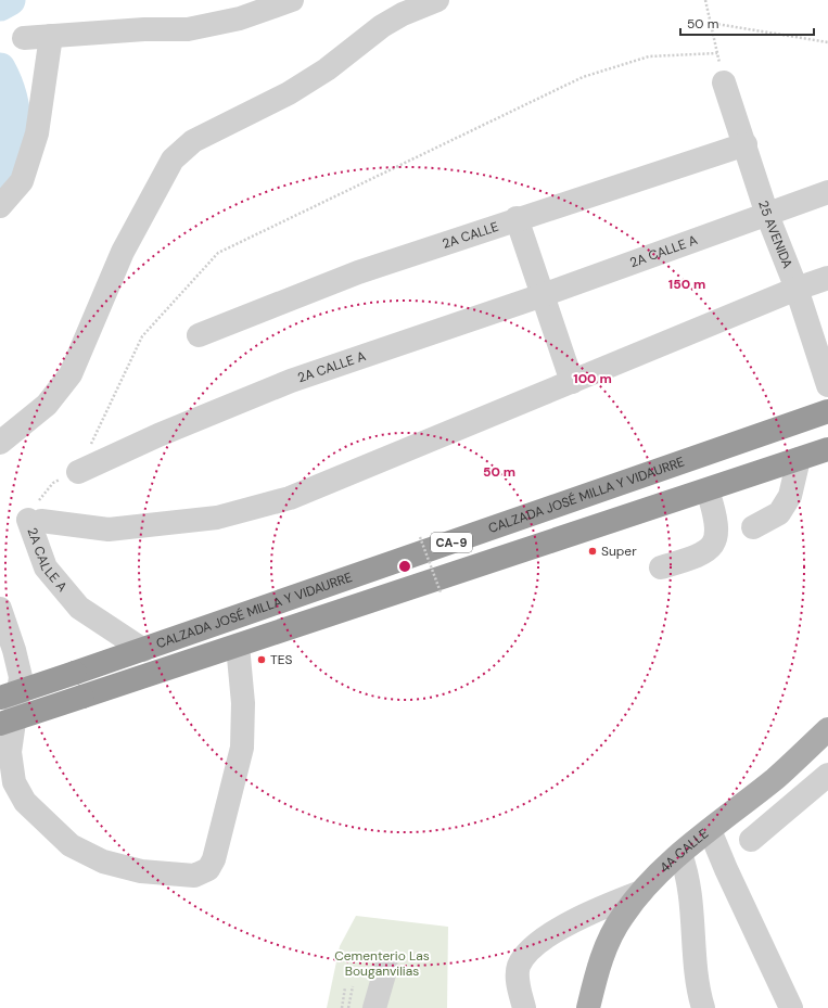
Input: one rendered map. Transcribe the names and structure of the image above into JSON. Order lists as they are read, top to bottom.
{
  "streets": {
    "highway": ["CALZADA JOSÉ MILLA Y VIDAURRE", "CA-9"],
    "main road": ["4A CALLE"],
    "street": ["2A CALLE", "25 AVENIDA", "2A CALLE A"]
  },
  "crossings": [
    ["2A CALLE", "25 AVENIDA"],
    ["25 AVENIDA", "2A CALLE A"],
    ["2A CALLE A", "CALZADA JOSÉ MILLA Y VIDAURRE"]
  ],
  "parks": ["Cementerio Las Bouganvilias"],
  "places": ["Super", "TES"],
  "scale_bar": "50 m",
  "rings": ["150 m", "100 m", "50 m"]
}
